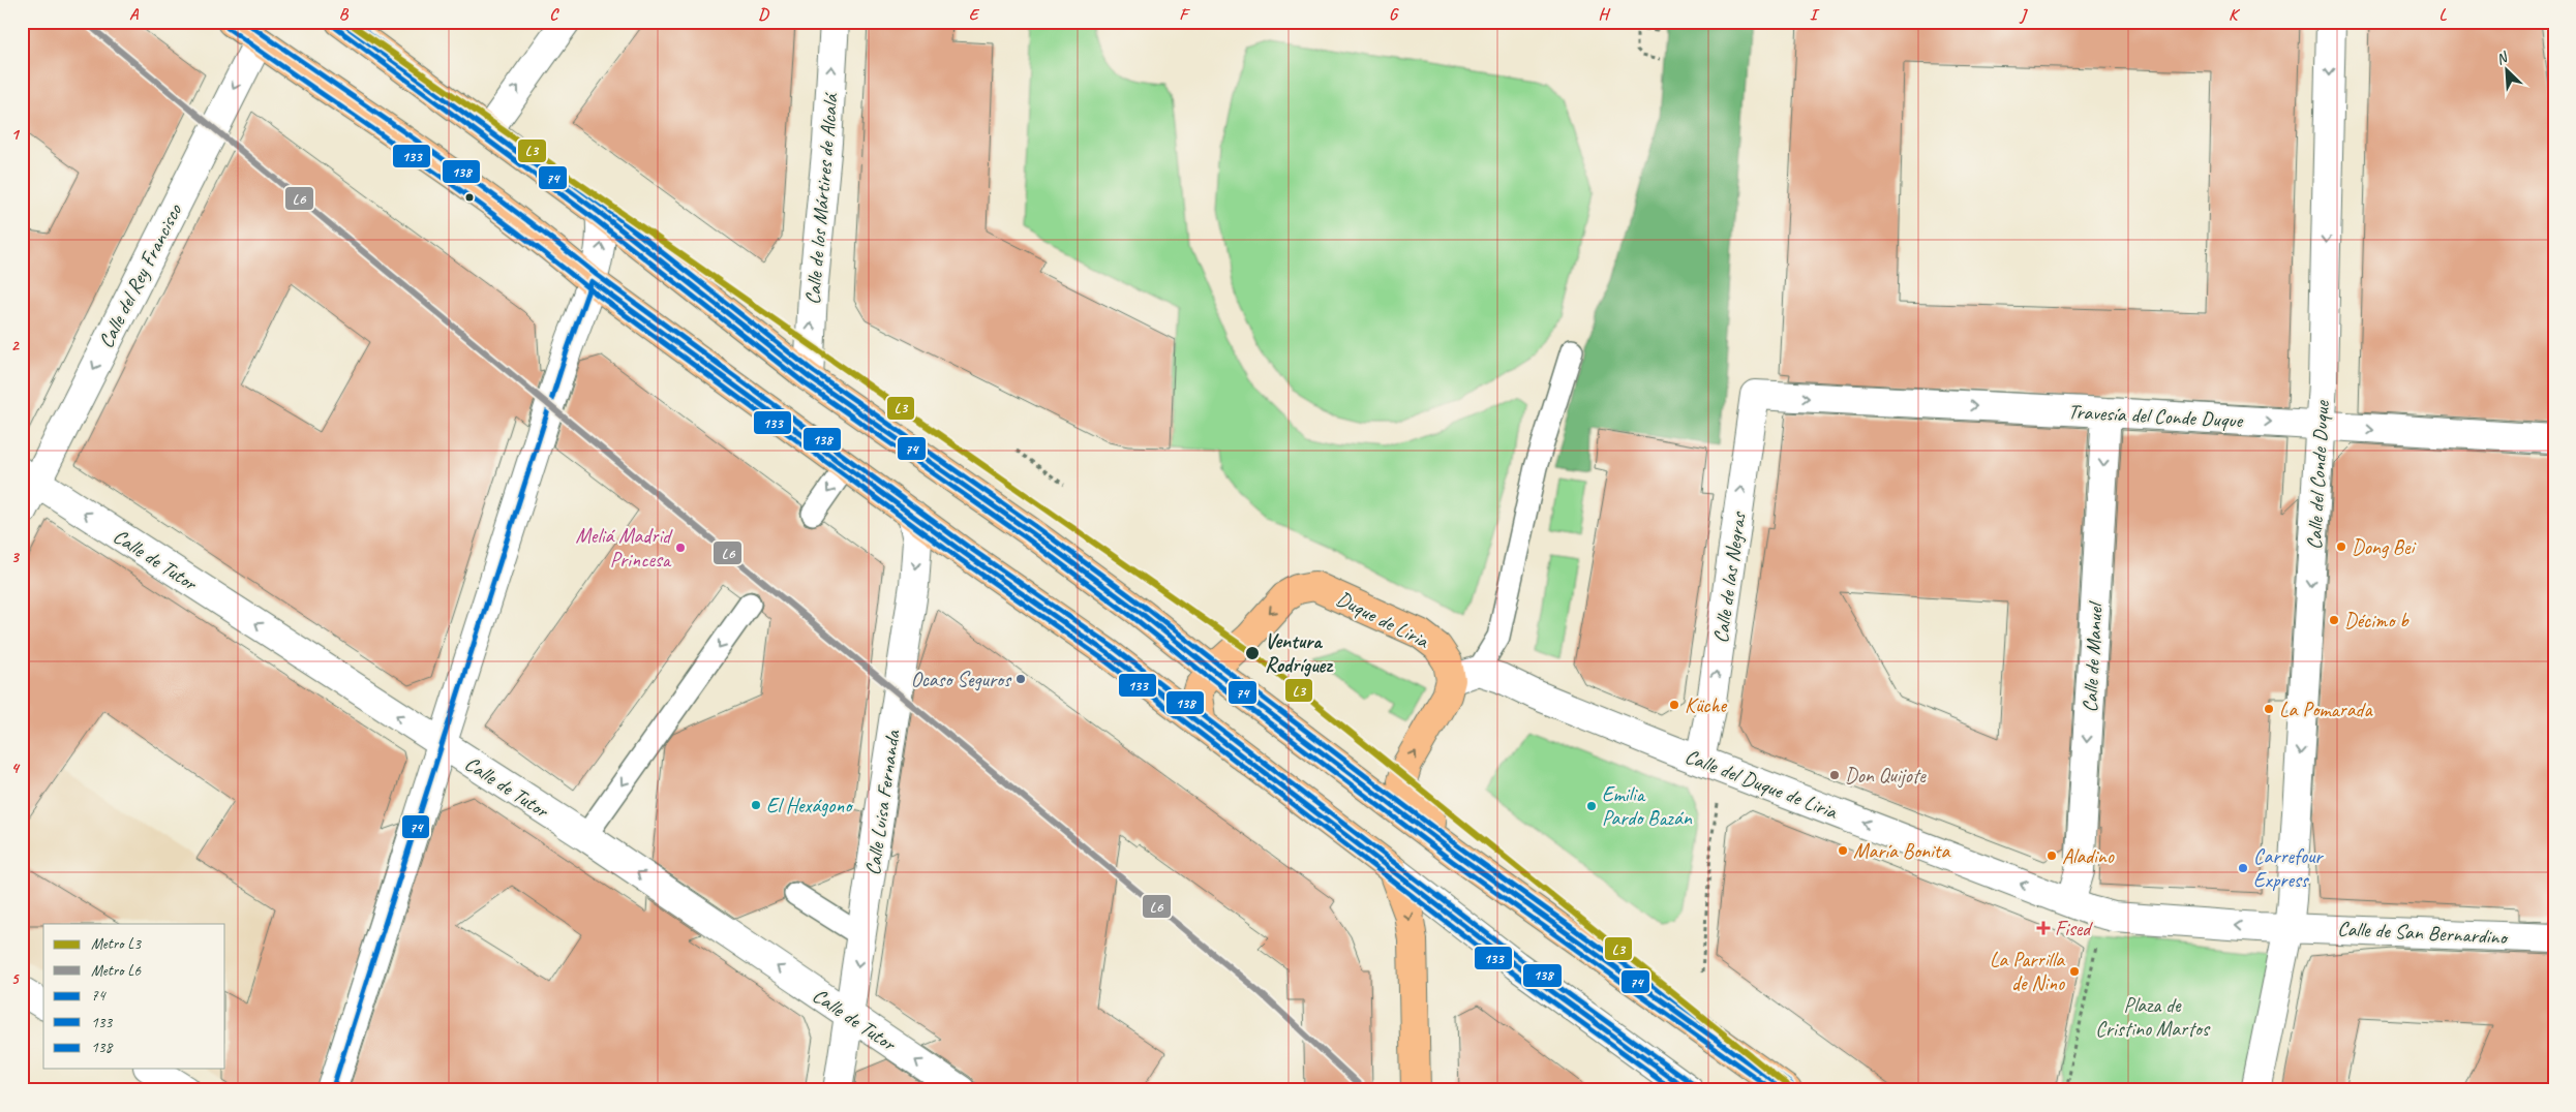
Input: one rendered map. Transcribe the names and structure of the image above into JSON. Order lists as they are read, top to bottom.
{
  "streets": {
    "main road": ["Duque de Liria"],
    "street": [
      "Calle de los Mártires de Alcalá",
      "Calle del Rey Francisco",
      "Travesía del Conde Duque",
      "Calle del Conde Duque",
      "Calle de Tutor",
      "Calle de las Negras",
      "Calle de Manuel",
      "Calle del Duque de Liria",
      "Calle Luisa Fernanda",
      "Calle de San Bernardino"
    ]
  },
  "crossings": [
    ["Calle del Rey Francisco", "Calle de Tutor"],
    ["Travesía del Conde Duque", "Calle del Conde Duque"],
    ["Travesía del Conde Duque", "Calle de las Negras"],
    ["Travesía del Conde Duque", "Calle de Manuel"],
    ["Calle del Conde Duque", "Calle de San Bernardino"],
    ["Calle de Tutor", "Calle Luisa Fernanda"],
    ["Calle de las Negras", "Calle del Duque de Liria"],
    ["Calle de Manuel", "Calle del Duque de Liria"]
  ],
  "one_way": [
    "Calle del Rey Francisco",
    "Travesía del Conde Duque",
    "Calle del Conde Duque",
    "Calle de Tutor",
    "Calle de las Negras",
    "Calle de Manuel",
    "Calle del Duque de Liria",
    "Calle Luisa Fernanda"
  ],
  "parks": ["Plaza de Cristino Martos"],
  "places": {
    "other": [
      "Dong Bei",
      "Meliá Madrid Princesa",
      "Décimo b",
      "Ventura Rodríguez",
      "Ocaso Seguros",
      "Küche",
      "La Pomarada",
      "Don Quijote",
      "El Hexágono",
      "Emilia Pardo Bazán",
      "María Bonita",
      "Aladino",
      "Carrefour Express",
      "La Parrilla de Nino"
    ],
    "health": ["Fised"]
  },
  "lines": [
    "metro line L3",
    "metro line L6",
    "transit line 74",
    "transit line 138",
    "transit line 133"
  ],
  "legend": [
    "Metro L3",
    "Metro L6",
    "74",
    "133",
    "138"
  ],
  "north": "top left",
  "grid": {
    "columns": [
      "A",
      "B",
      "C",
      "D",
      "E",
      "F",
      "G",
      "H",
      "I",
      "J",
      "K",
      "L"
    ],
    "rows": [
      "1",
      "2",
      "3",
      "4",
      "5"
    ]
  }
}
